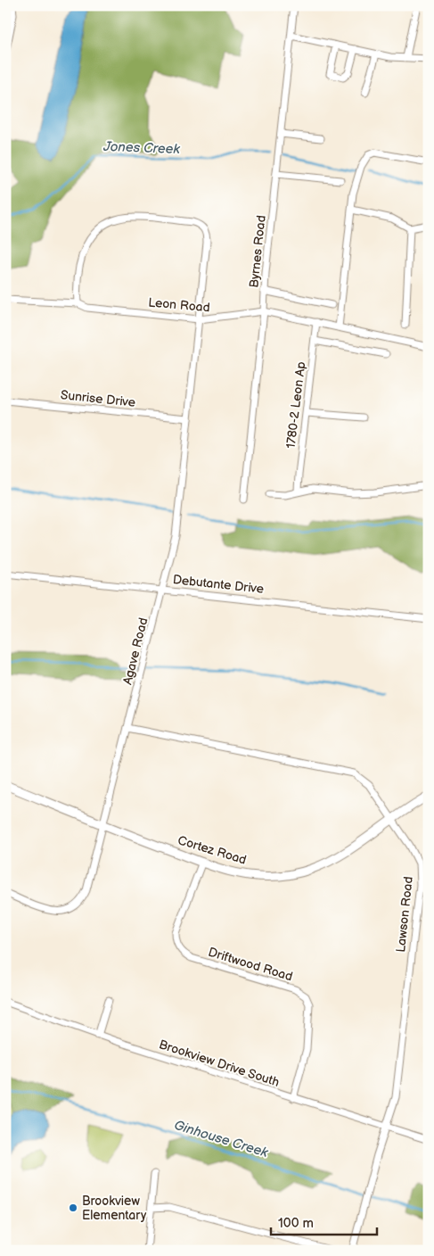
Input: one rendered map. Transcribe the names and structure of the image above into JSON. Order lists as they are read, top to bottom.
{
  "streets": {
    "street": [
      "Byrnes Road",
      "Leon Road",
      "Sunrise Drive",
      "1780-2 Leon Ap",
      "Debutante Drive",
      "Agave Road",
      "Cortez Road",
      "Lawson Road",
      "Driftwood Road",
      "Brookview Drive South"
    ]
  },
  "crossings": [
    ["Byrnes Road", "Leon Road"],
    ["Leon Road", "1780-2 Leon Ap"],
    ["Leon Road", "Agave Road"],
    ["Sunrise Drive", "Agave Road"],
    ["Debutante Drive", "Agave Road"],
    ["Agave Road", "Cortez Road"],
    ["Agave Road", "Lawson Road"],
    ["Cortez Road", "Lawson Road"],
    ["Cortez Road", "Driftwood Road"],
    ["Lawson Road", "Brookview Drive South"],
    ["Driftwood Road", "Brookview Drive South"]
  ],
  "water": ["Jones Creek", "Ginhouse Creek"],
  "places": ["Brookview Elementary"],
  "scale_bar": "100 m"
}
